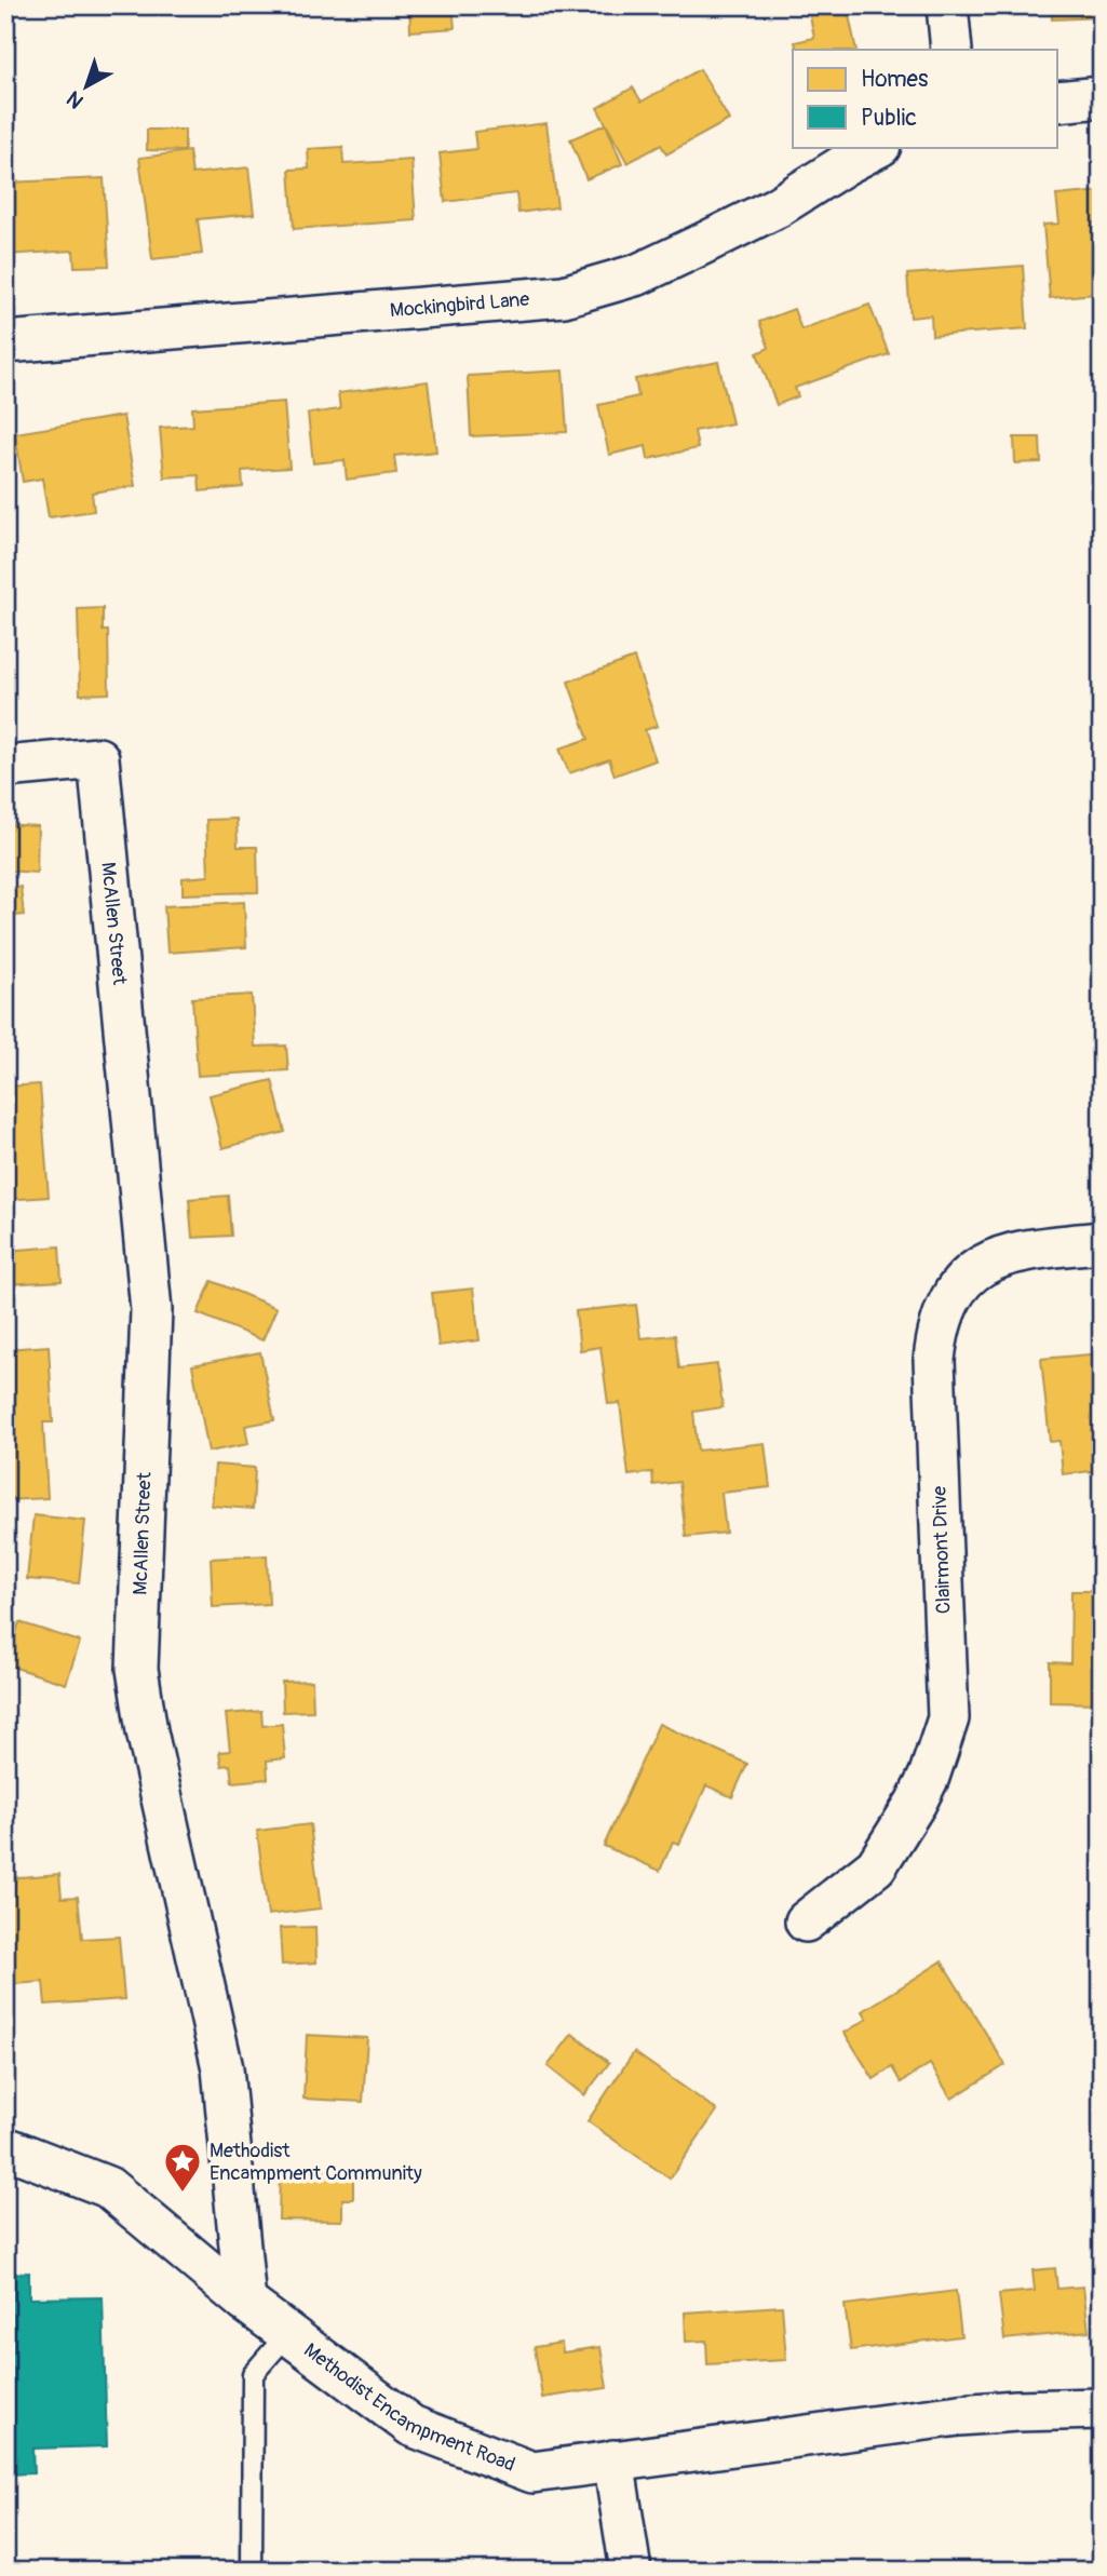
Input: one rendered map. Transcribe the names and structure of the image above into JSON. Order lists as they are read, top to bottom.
{
  "streets": {
    "street": [
      "Mockingbird Lane",
      "McAllen Street",
      "Clairmont Drive",
      "Methodist Encampment Road"
    ]
  },
  "crossings": [
    ["McAllen Street", "Methodist Encampment Road"]
  ],
  "places": {
    "place": ["Methodist Encampment Community"]
  },
  "legend": ["Homes", "Public"],
  "north": "bottom left"
}
